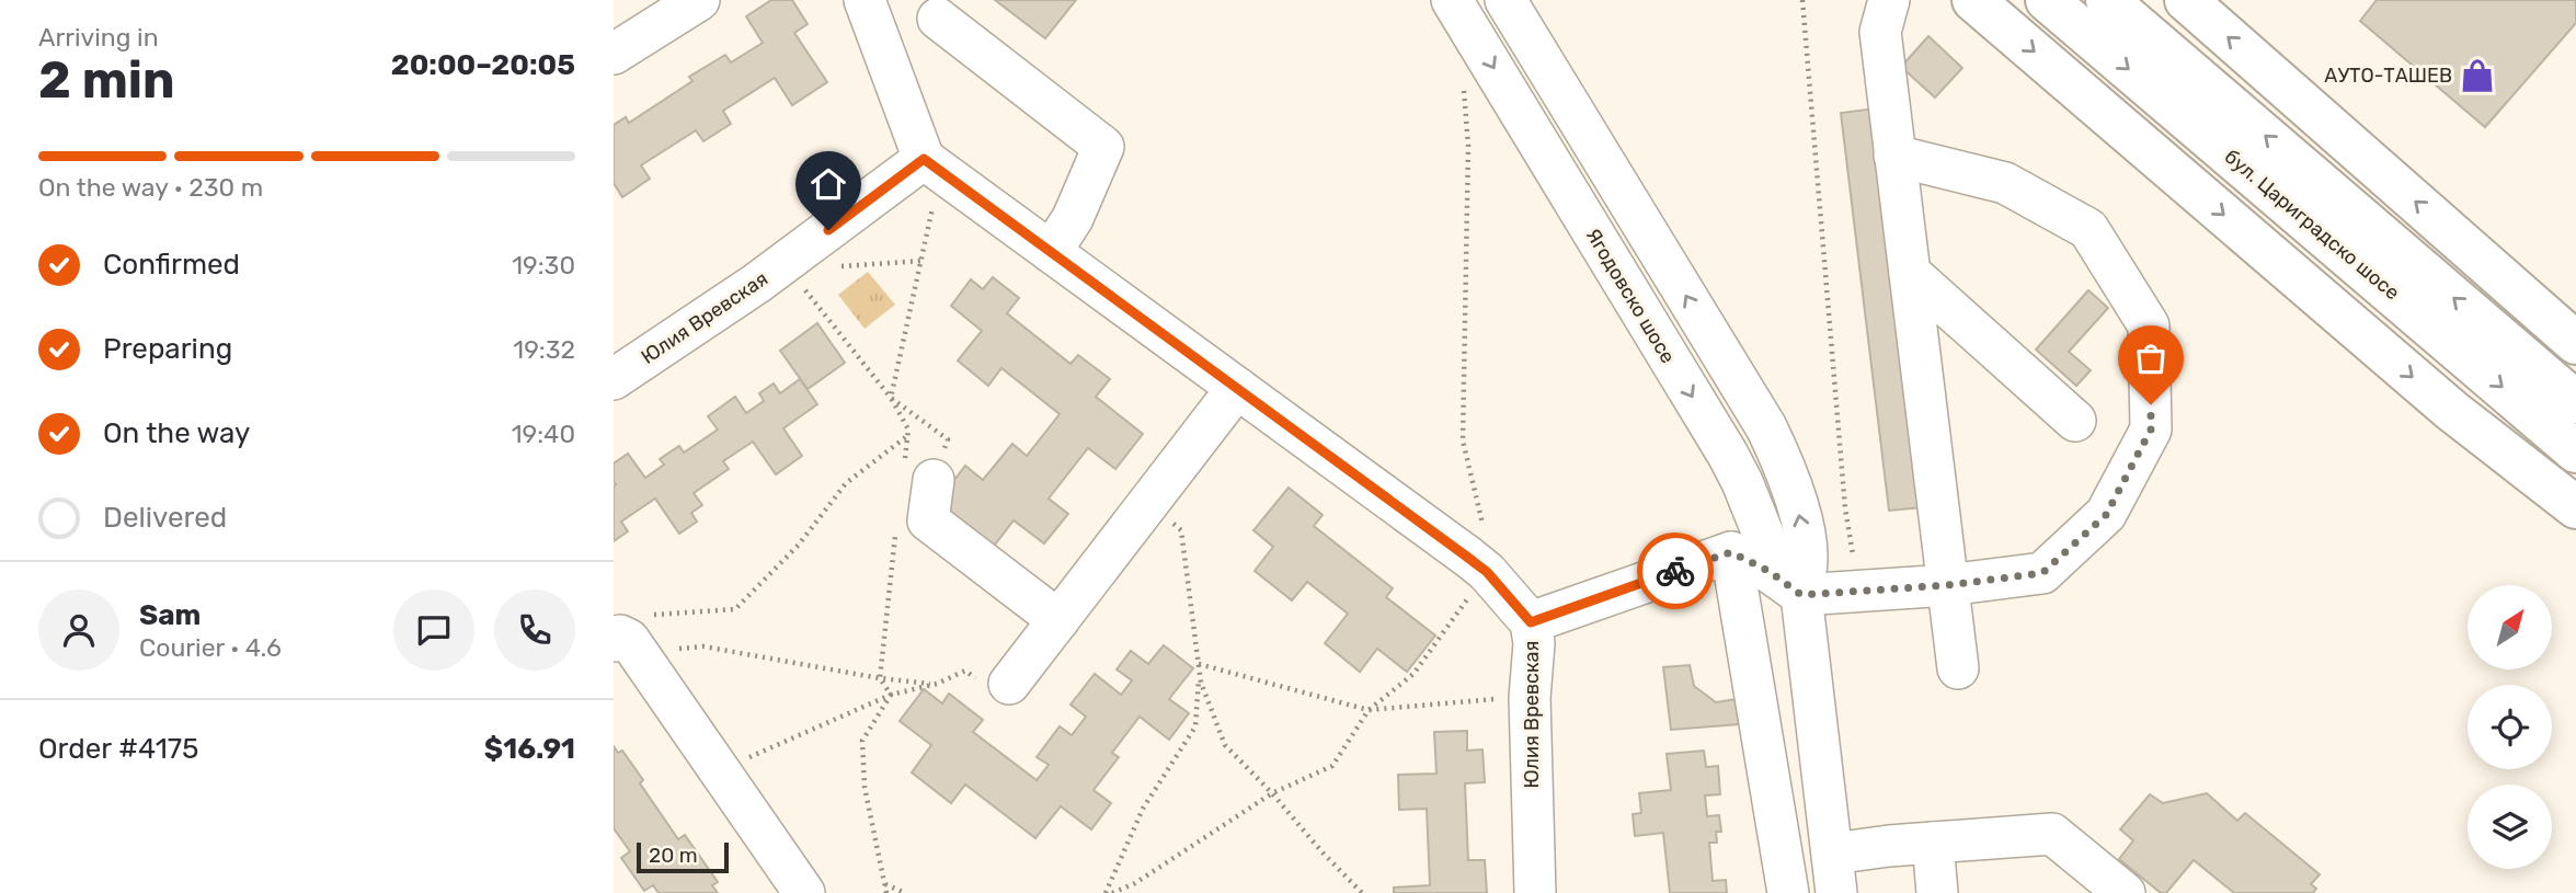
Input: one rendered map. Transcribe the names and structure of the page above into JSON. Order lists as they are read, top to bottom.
{
  "streets": {
    "main road": ["бул. Цариградско шосе"],
    "street": ["Ягодовско шосе", "Юлия Вревская"]
  },
  "places": {
    "shop": ["АУТО-ТАШЕВ"]
  },
  "scale_bar": "20 m",
  "north": "top right",
  "page": {
    "heading": ["2 min", "Arriving in", "20:00–20:05"],
    "panel": [
      "Sam",
      "Courier · 4.6",
      "Order #4175",
      "$16.91"
    ],
    "bar": "On the way · 230 m",
    "list": [
      ["Confirmed", "19:30"],
      ["Preparing", "19:32"],
      ["On the way", "19:40"],
      "Delivered"
    ],
    "scale": "20 m"
  }
}
